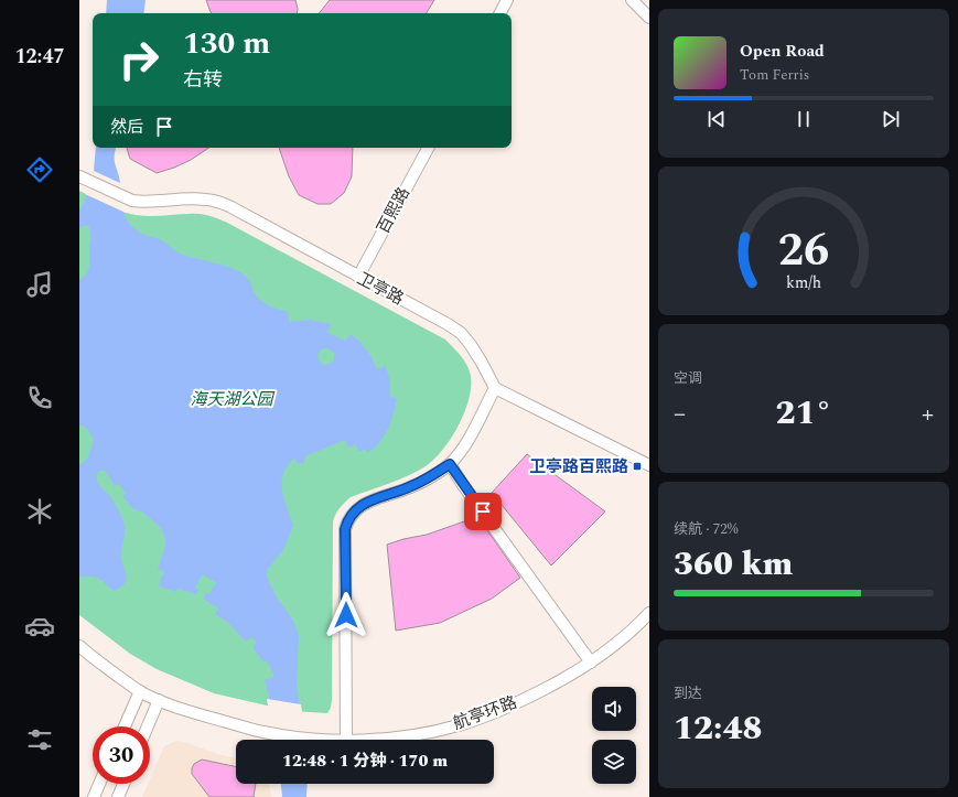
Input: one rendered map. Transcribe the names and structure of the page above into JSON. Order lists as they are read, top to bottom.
{
  "streets": {
    "street": ["百熙路", "卫亭路", "航亭环路"]
  },
  "crossings": [
    ["百熙路", "卫亭路"]
  ],
  "parks": ["海天湖公园"],
  "places": {
    "transit": ["卫亭路百熙路"]
  },
  "page": {
    "tabs": "12:47",
    "turn": ["130 m", "右转"],
    "song": ["Open Road", "Tom Ferris"],
    "then": "然后",
    "tile": [
      "空调",
      ["续航 · 72%", "360 km"],
      ["到达", "12:48"]
    ],
    "heat": ["−", "21°", "+"],
    "limit": "30",
    "trip": "12:48 · 1 分钟 · 170 m",
    "gauge": ["26", "km/h"]
  }
}
